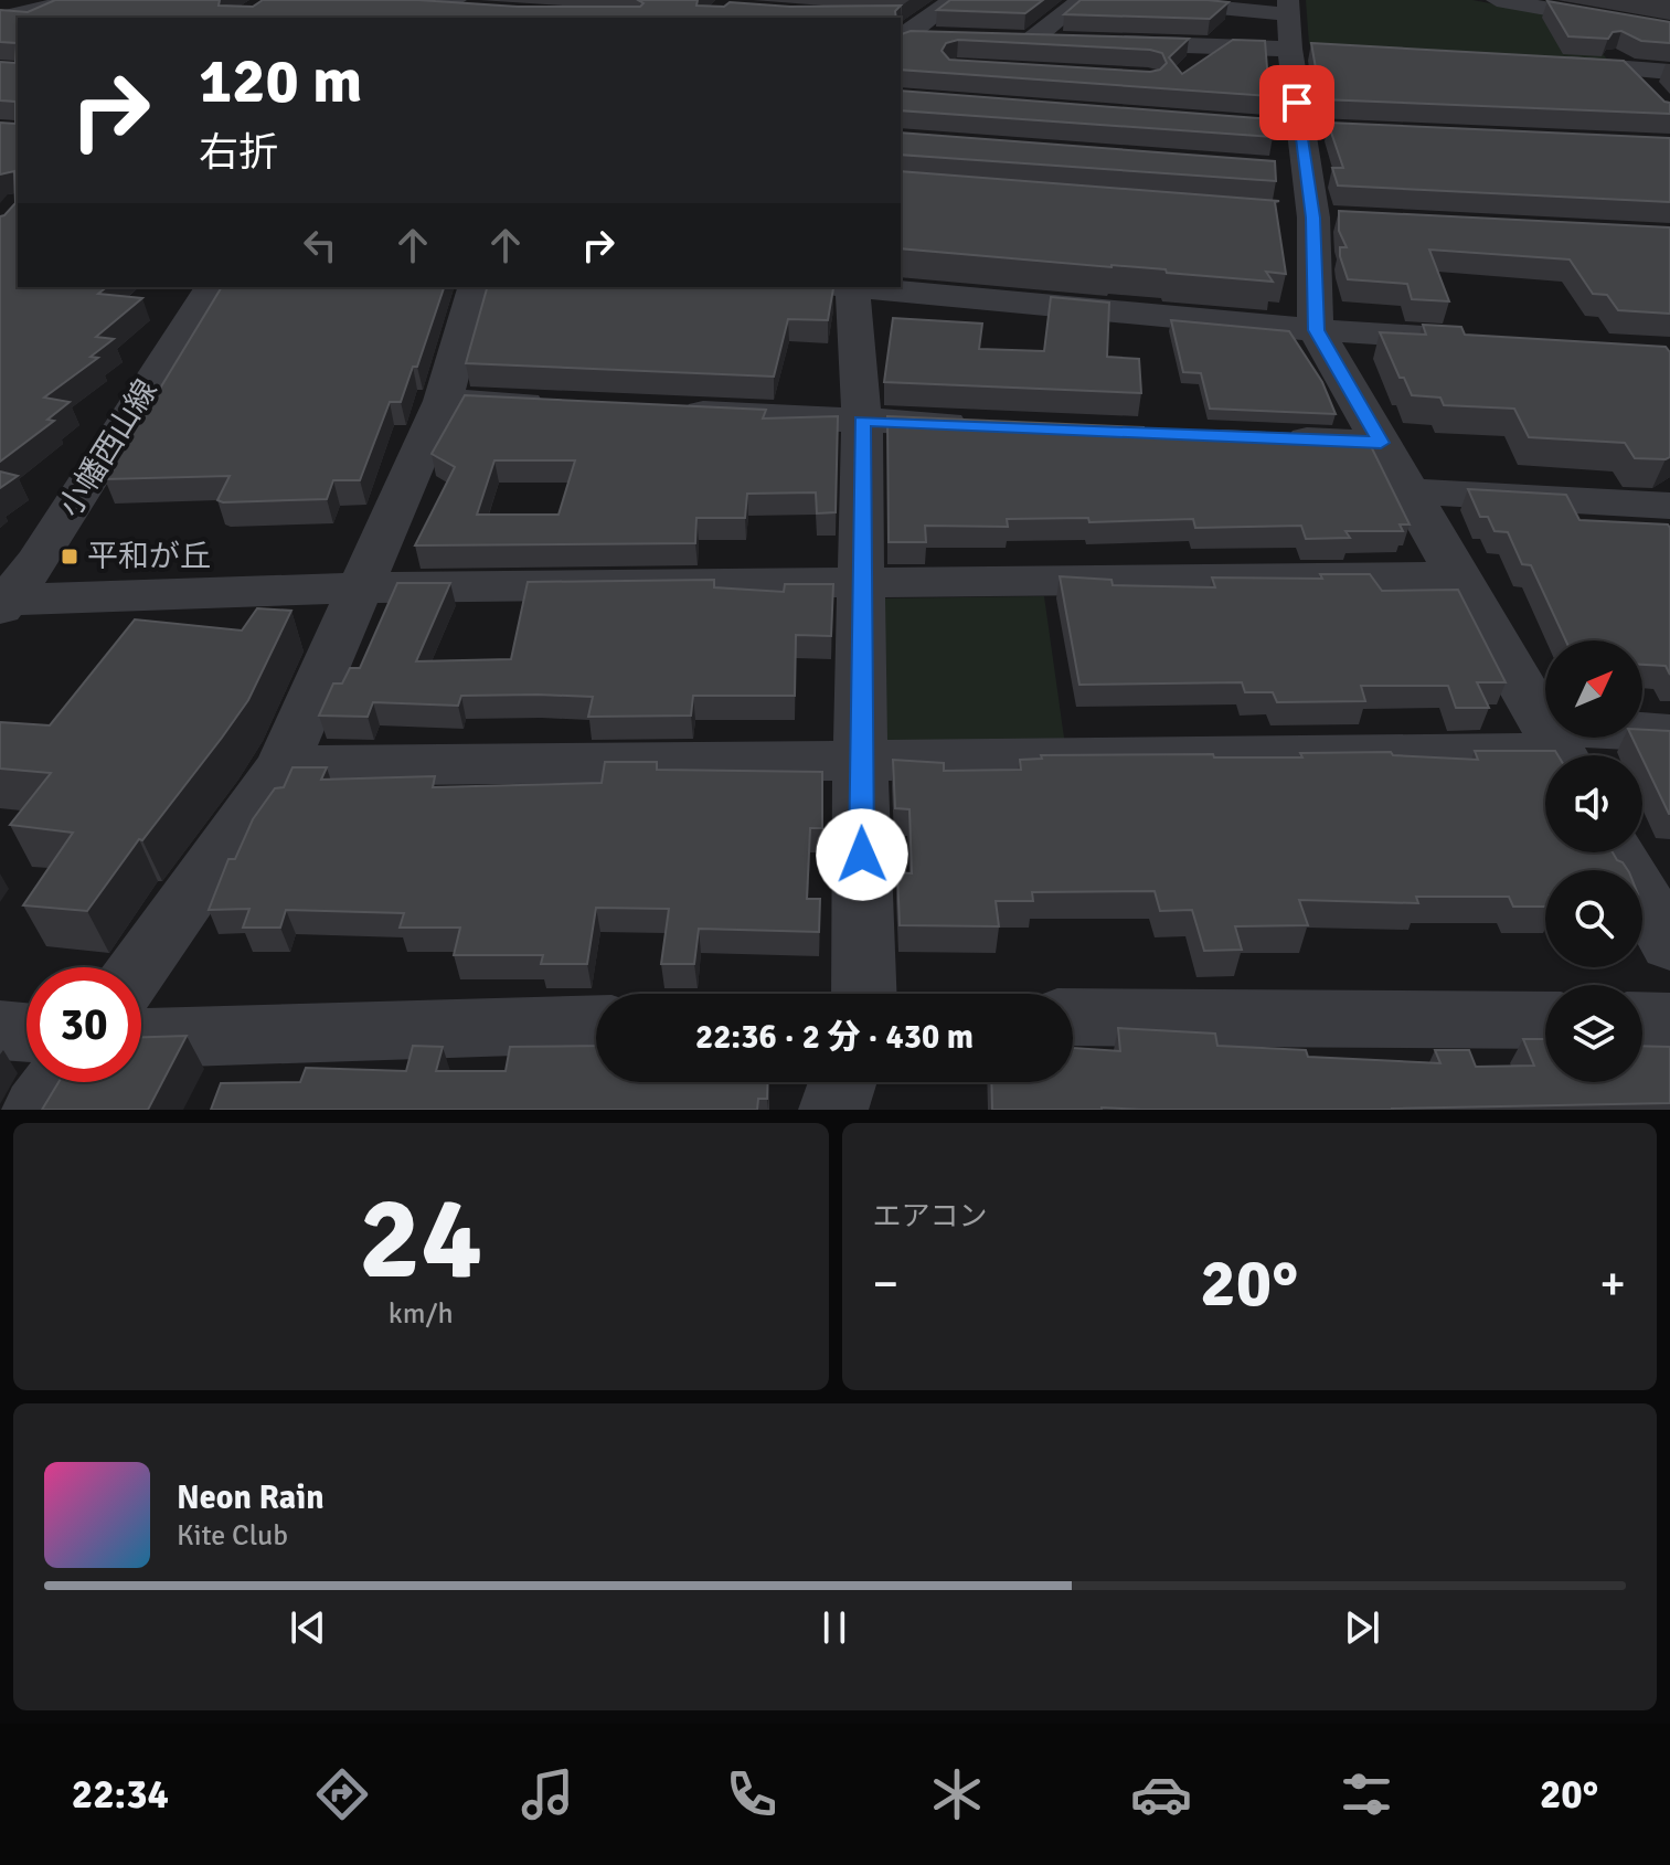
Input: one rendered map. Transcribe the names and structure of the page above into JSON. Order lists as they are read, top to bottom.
{
  "streets": {
    "street": ["小幡西山線"]
  },
  "places": {
    "transit": ["平和が丘"]
  },
  "north": "top right",
  "page": {
    "turn": ["120 m", "右折"],
    "limit": "30",
    "trip": "22:36 · 2 分 · 430 m",
    "tile": [
      ["24", "km/h"],
      "エアコン"
    ],
    "heat": ["−", "20°", "+"],
    "song": ["Neon Rain", "Kite Club"],
    "tabs": ["22:34", "20°"]
  }
}
